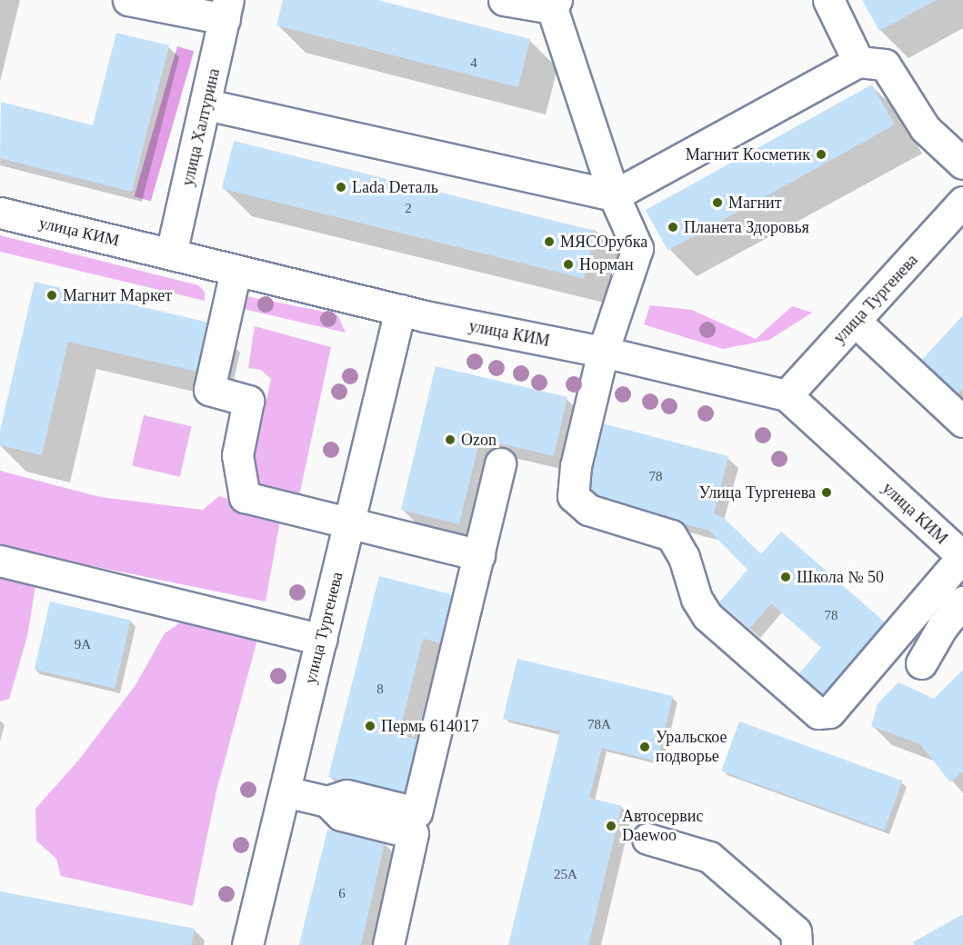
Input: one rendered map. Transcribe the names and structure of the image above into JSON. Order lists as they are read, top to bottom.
{
  "streets": {
    "street": ["улица Халтурина", "улица КИМ", "улица Тургенева"]
  },
  "crossings": [
    ["улица Халтурина", "улица КИМ"],
    ["улица КИМ", "улица Тургенева"]
  ],
  "places": [
    "Магнит Косметик",
    "Lada Dеталь",
    "Магнит",
    "Планета Здоровья",
    "МЯСОрубка",
    "Норман",
    "Магнит Маркет",
    "Ozon",
    "Улица Тургенева",
    "Школа № 50",
    "Пермь 614017",
    "Уральское подворье",
    "Автосервис Daewoo"
  ],
  "house_numbers": [
    "4",
    "2",
    "78",
    "78",
    "9А",
    "8",
    "78А",
    "25А",
    "6"
  ]
}
